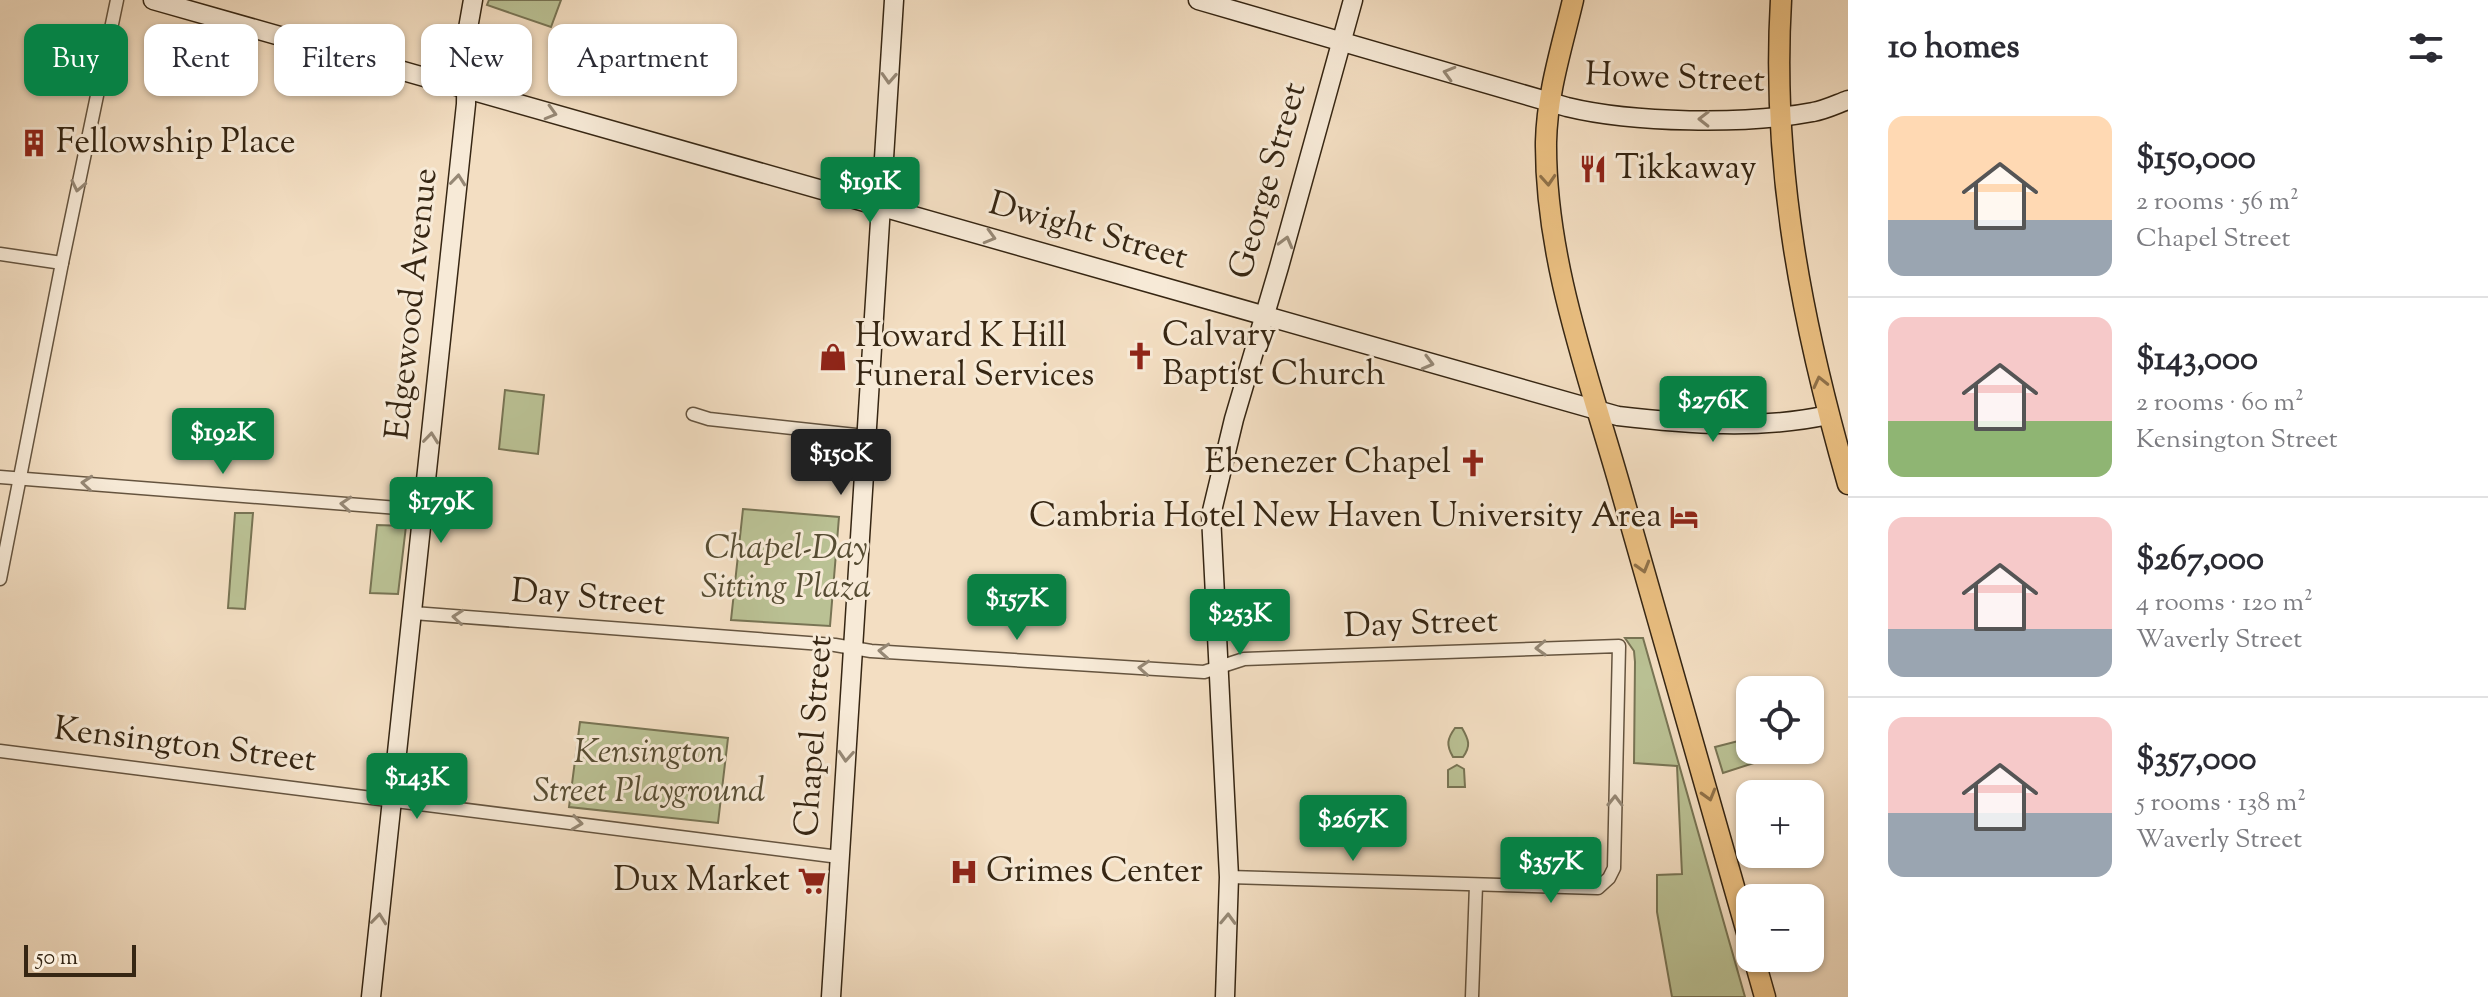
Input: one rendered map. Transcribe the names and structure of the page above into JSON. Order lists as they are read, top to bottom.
{
  "streets": {
    "main road": [
      "Howe Street",
      "George Street",
      "Dwight Street",
      "Edgewood Avenue",
      "Chapel Street"
    ],
    "street": ["Day Street", "Kensington Street"]
  },
  "crossings": [
    ["Howe Street", "George Street"],
    ["George Street", "Dwight Street"],
    ["George Street", "Day Street"],
    ["Dwight Street", "Chapel Street"],
    ["Edgewood Avenue", "Day Street"],
    ["Edgewood Avenue", "Kensington Street"],
    ["Day Street", "Chapel Street"],
    ["Chapel Street", "Kensington Street"]
  ],
  "one_way": [
    "Howe Street",
    "George Street",
    "Dwight Street",
    "Edgewood Avenue",
    "Chapel Street",
    "Kensington Street"
  ],
  "parks": ["Chapel-Day Sitting Plaza", "Kensington Street Playground"],
  "places": {
    "building": ["Fellowship Place"],
    "restaurant": ["Tikkaway"],
    "church": ["Calvary Baptist Church", "Ebenezer Chapel"],
    "shop": ["Howard K Hill Funeral Services"],
    "hotel": ["Cambria Hotel New Haven University Area"],
    "hospital": ["Grimes Center"],
    "supermarket": ["Dux Market"]
  },
  "scale_bar": "50 m",
  "page": {
    "heading": "10 homes",
    "chip": [
      "Buy",
      "Rent",
      "Filters",
      "New",
      "Apartment"
    ],
    "list": [
      {
        "name": "$150,000",
        "note": "2 rooms · 56 m² · Chapel Street"
      },
      {
        "name": "$143,000",
        "note": "2 rooms · 60 m² · Kensington Street"
      },
      {
        "name": "$267,000",
        "note": "4 rooms · 120 m² · Waverly Street"
      },
      {
        "name": "$357,000",
        "note": "5 rooms · 138 m² · Waverly Street"
      }
    ],
    "price": [
      "$191K",
      "$276K",
      "$192K",
      "$150K",
      "$179K",
      "$157K",
      "$253K",
      "$143K",
      "$267K",
      "$357K"
    ],
    "map_buttons": ["+", "−"],
    "scale": "50 m"
  }
}
